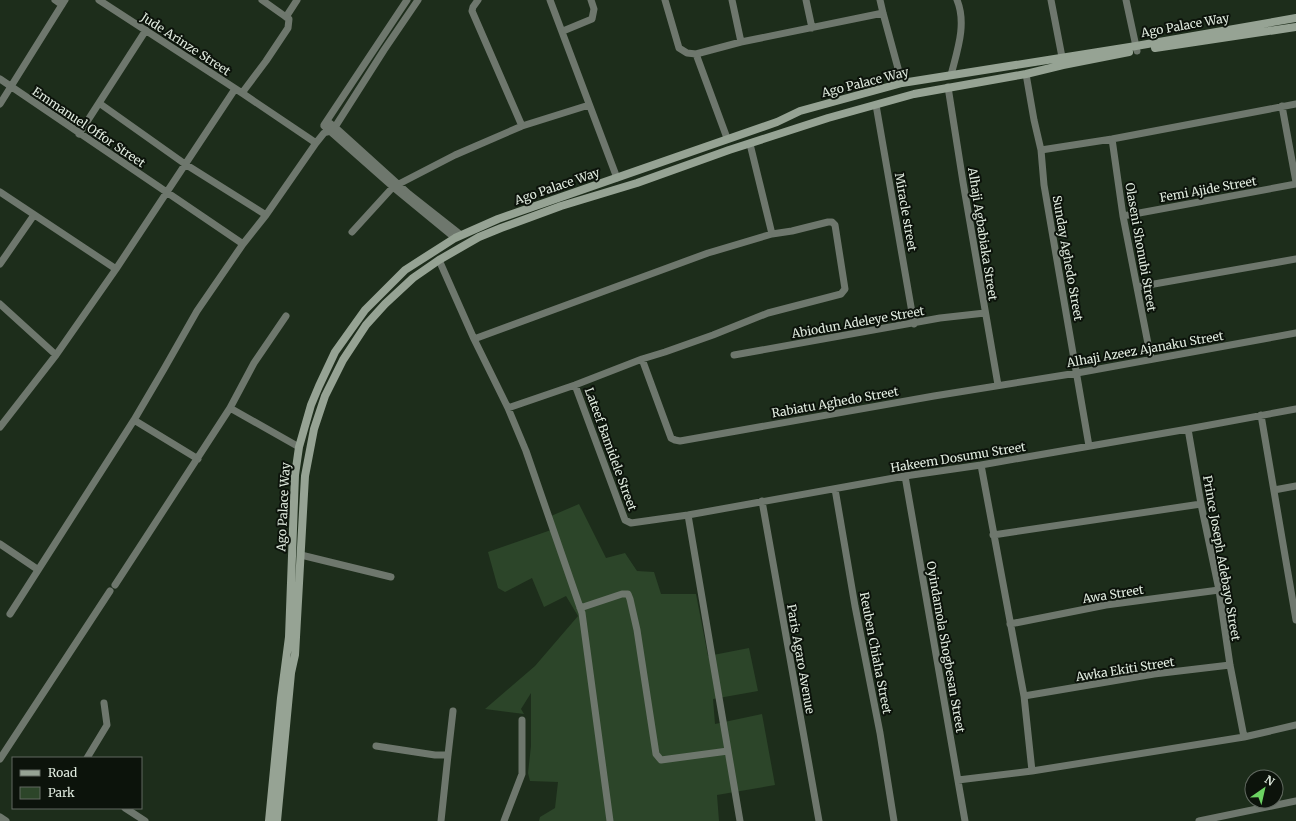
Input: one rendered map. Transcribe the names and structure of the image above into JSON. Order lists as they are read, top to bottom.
{
  "streets": {
    "main road": ["Ago Palace Way"],
    "street": [
      "Jude Arinze Street",
      "Emmanuel Offor Street",
      "Femi Ajide Street",
      "Miracle street",
      "Alhaji Agbabiaka Street",
      "Olaseni Shonubi Street",
      "Sunday Aghedo Street",
      "Abiodun Adeleye Street",
      "Alhaji Azeez Ajanaku Street",
      "Rabiatu Aghedo Street",
      "Lateef Bamidele Street",
      "Hakeem Dosumu Street",
      "Prince Joseph Adebayo Street",
      "Awa Street",
      "Oyindamola Shogbesan Street",
      "Reuben Chiaha Street",
      "Paris Agaro Avenue",
      "Awka Ekiti Street"
    ]
  },
  "crossings": [
    ["Ago Palace Way", "Miracle street"],
    ["Ago Palace Way", "Alhaji Agbabiaka Street"],
    ["Ago Palace Way", "Sunday Aghedo Street"],
    ["Femi Ajide Street", "Olaseni Shonubi Street"],
    ["Miracle street", "Abiodun Adeleye Street"],
    ["Alhaji Agbabiaka Street", "Abiodun Adeleye Street"],
    ["Alhaji Agbabiaka Street", "Alhaji Azeez Ajanaku Street"],
    ["Alhaji Agbabiaka Street", "Rabiatu Aghedo Street"],
    ["Olaseni Shonubi Street", "Alhaji Azeez Ajanaku Street"],
    ["Sunday Aghedo Street", "Alhaji Azeez Ajanaku Street"],
    ["Sunday Aghedo Street", "Hakeem Dosumu Street"],
    ["Alhaji Azeez Ajanaku Street", "Rabiatu Aghedo Street"],
    ["Lateef Bamidele Street", "Hakeem Dosumu Street"],
    ["Hakeem Dosumu Street", "Prince Joseph Adebayo Street"],
    ["Hakeem Dosumu Street", "Oyindamola Shogbesan Street"],
    ["Hakeem Dosumu Street", "Reuben Chiaha Street"],
    ["Hakeem Dosumu Street", "Paris Agaro Avenue"],
    ["Prince Joseph Adebayo Street", "Awa Street"],
    ["Prince Joseph Adebayo Street", "Awka Ekiti Street"]
  ],
  "legend": ["Road", "Park"],
  "north": "top right"
}
